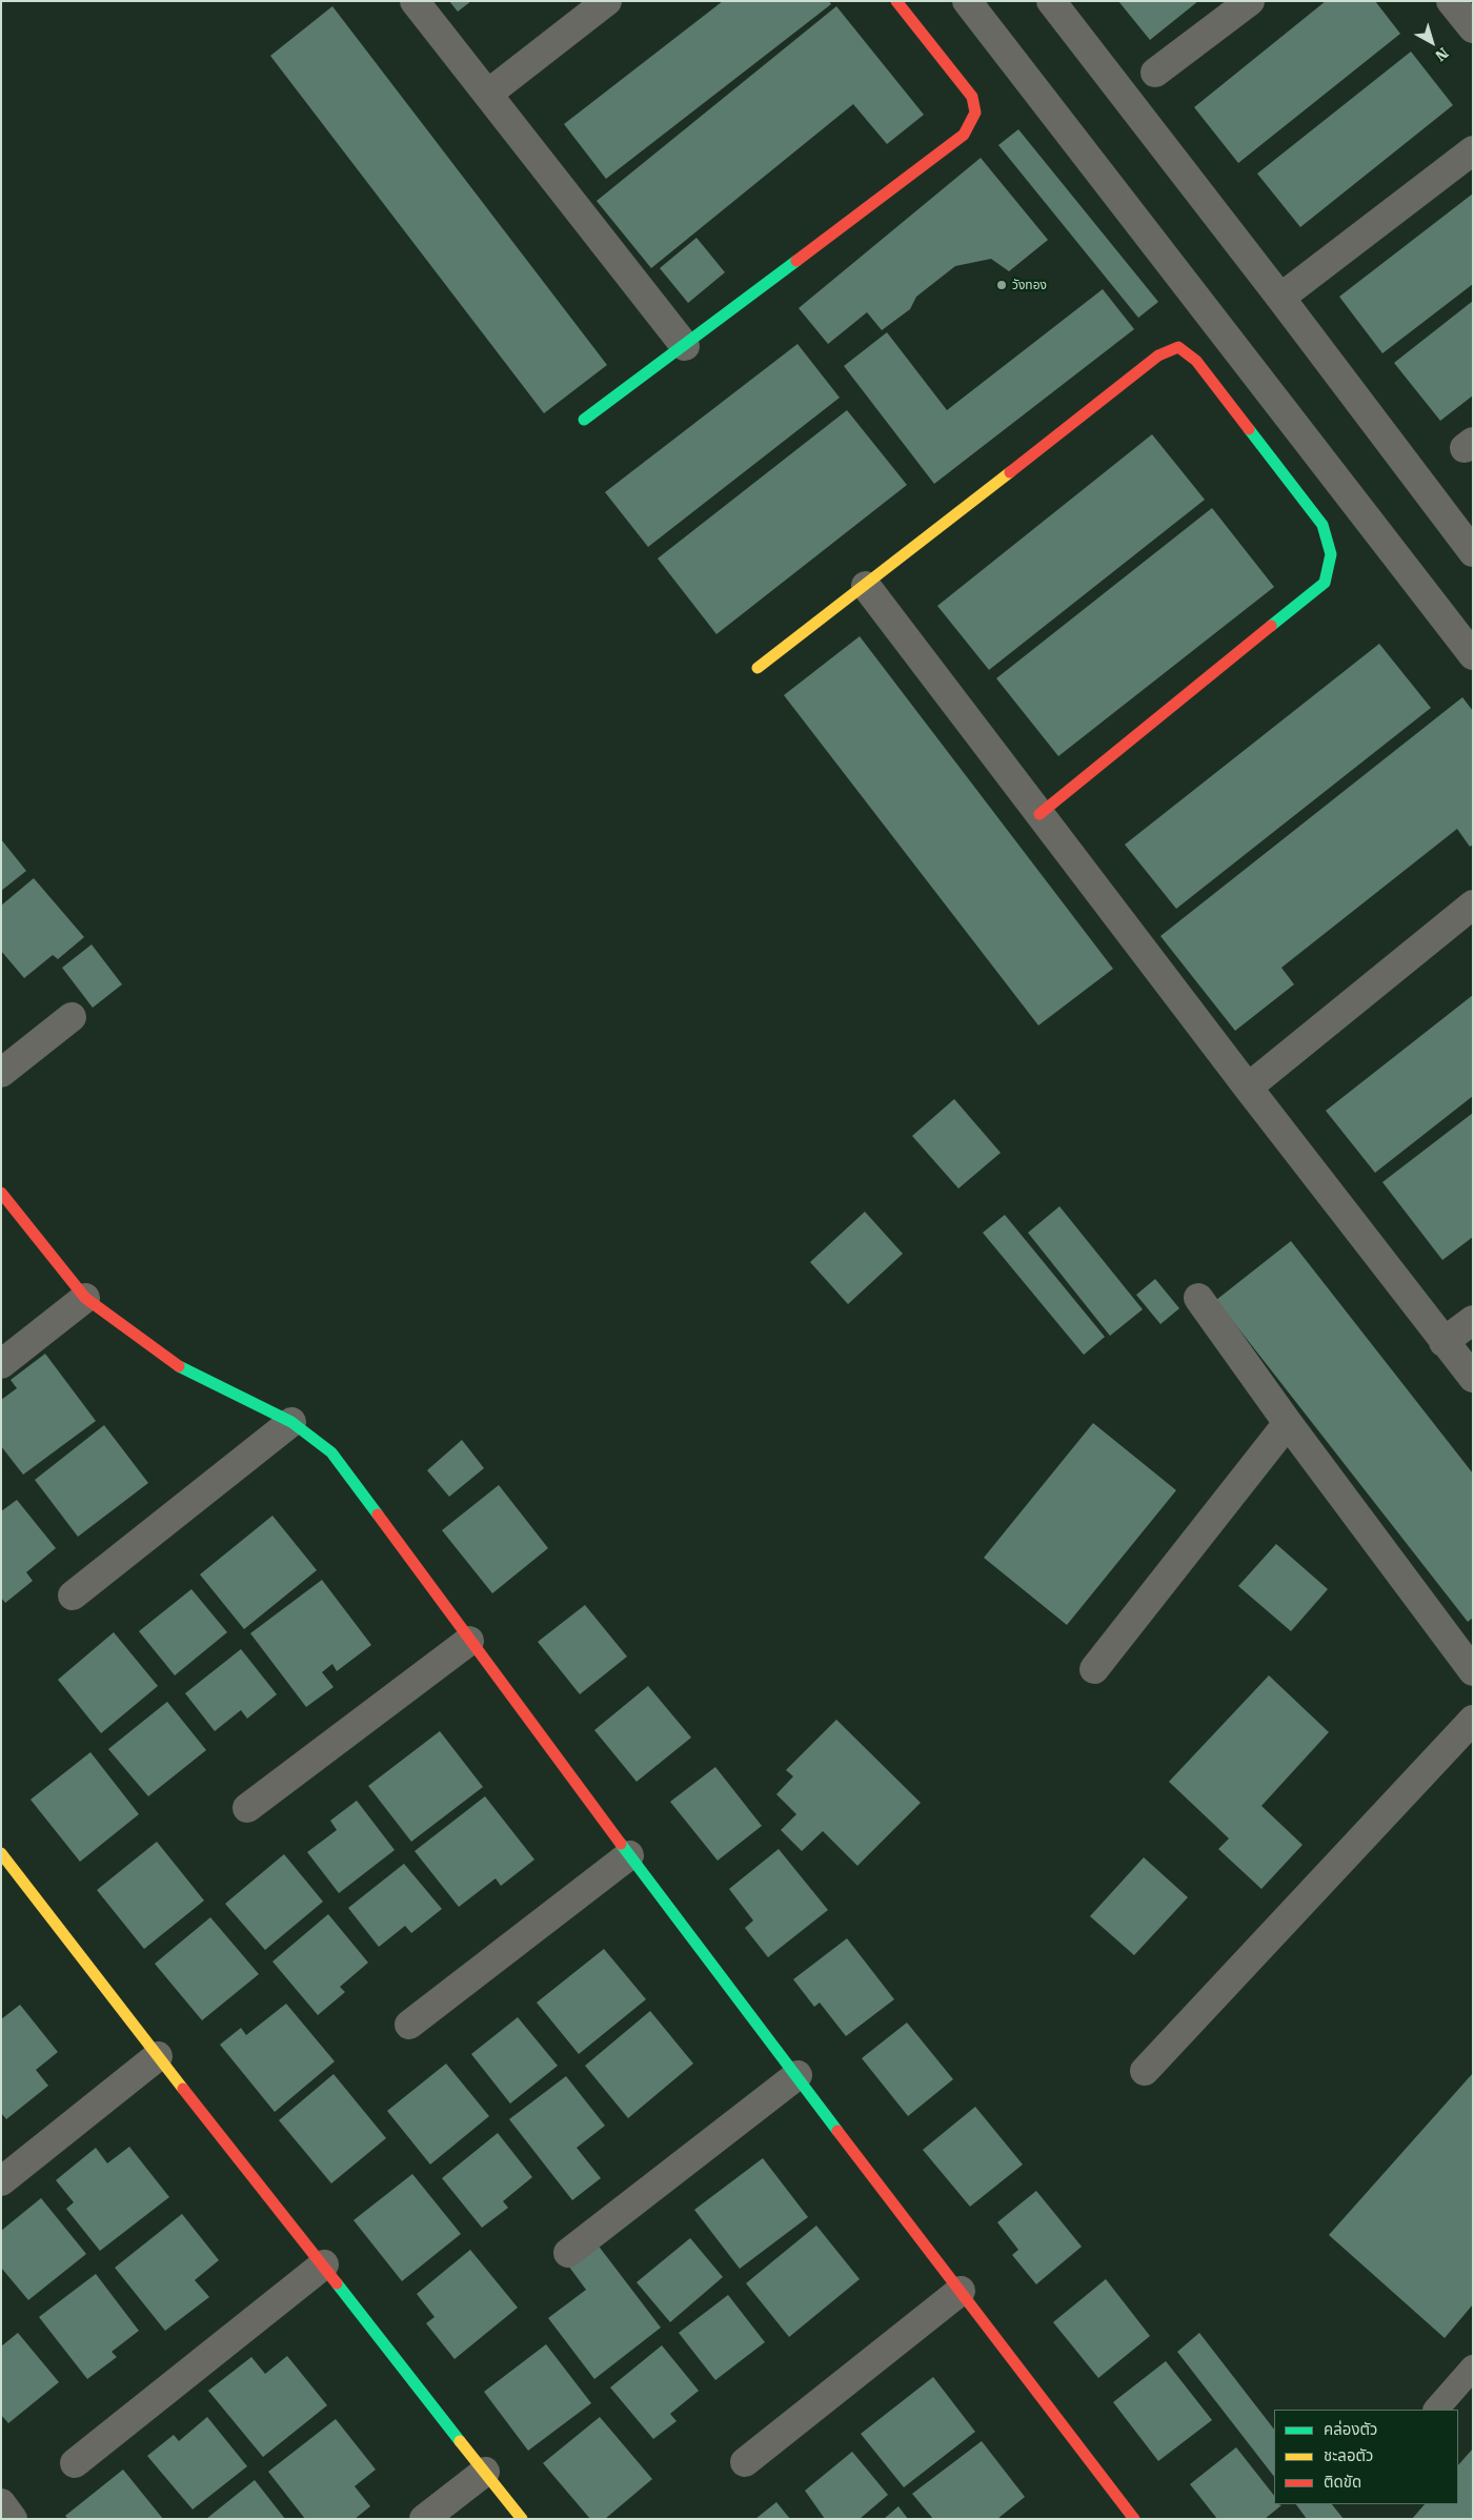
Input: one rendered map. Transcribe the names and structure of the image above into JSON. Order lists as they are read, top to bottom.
{
  "places": ["วังทอง"],
  "legend": ["คล่องตัว", "ชะลอตัว", "ติดขัด"],
  "north": "bottom right"
}
